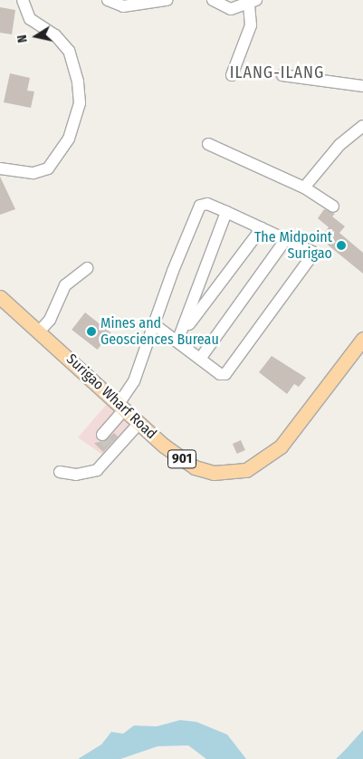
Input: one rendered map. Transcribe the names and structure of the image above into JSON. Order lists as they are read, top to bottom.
{
  "streets": {
    "main road": ["Surigao Wharf Road", "901"]
  },
  "districts": ["ILANG-ILANG"],
  "places": ["The Midpoint Surigao", "Mines and Geosciences Bureau"],
  "north": "left"
}
